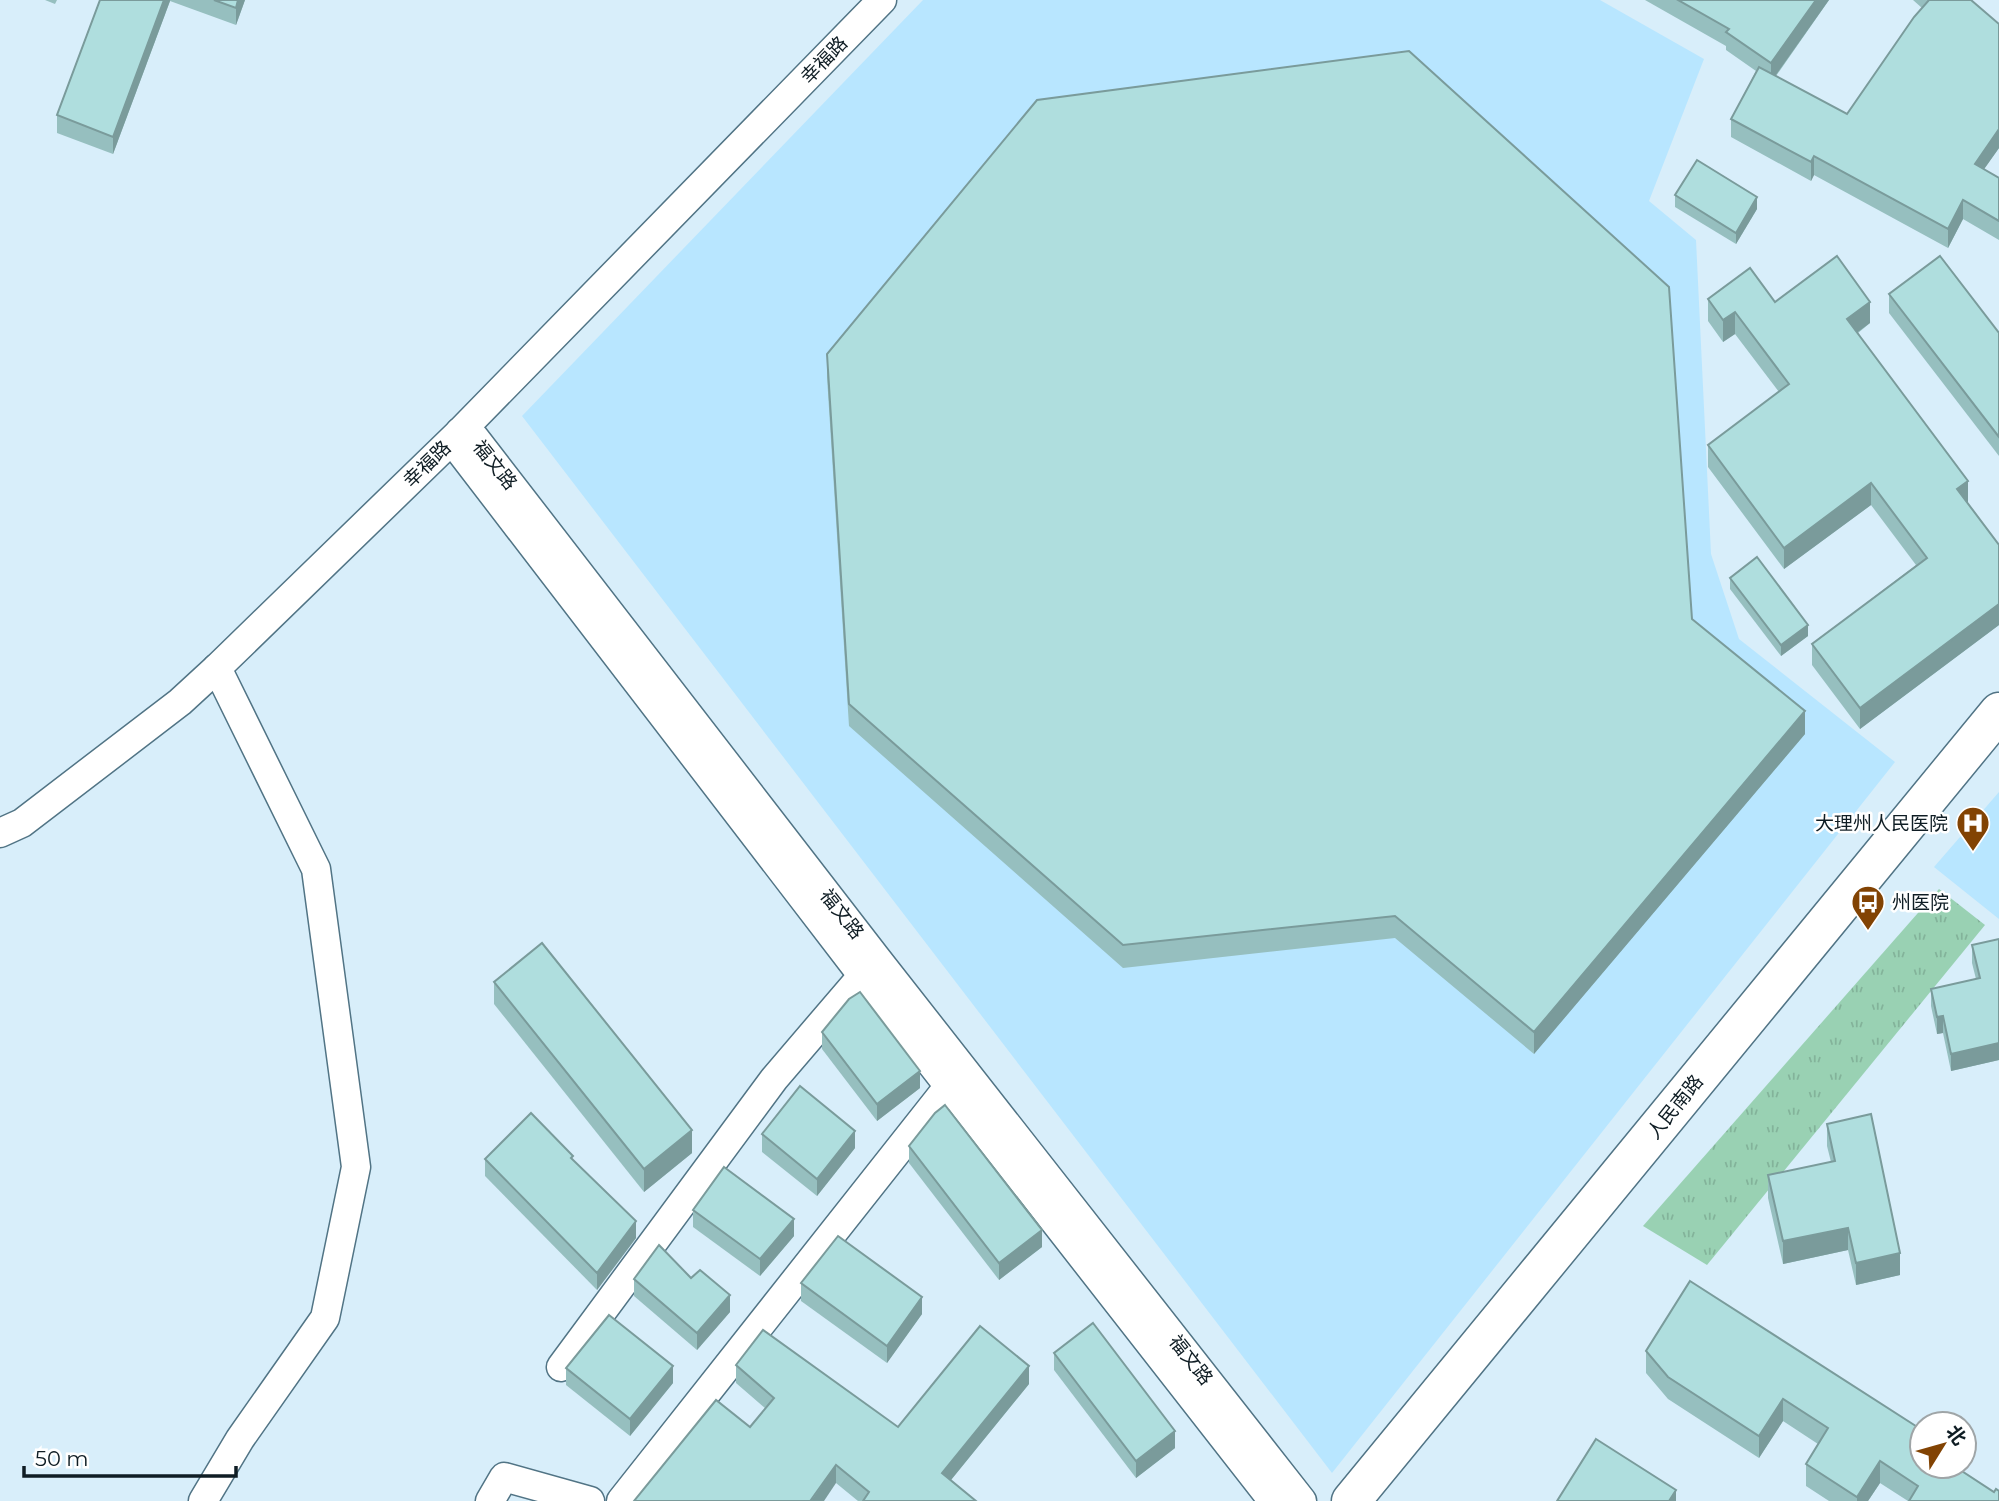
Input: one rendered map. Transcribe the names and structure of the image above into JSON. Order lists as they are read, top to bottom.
{
  "streets": {
    "main road": ["人民南路"],
    "street": ["幸福路", "福文路"]
  },
  "crossings": [
    ["幸福路", "福文路"]
  ],
  "places": {
    "hospital": ["大理州人民医院"],
    "bus stop": ["州医院"]
  },
  "scale_bar": "50 m",
  "north": "top right"
}
